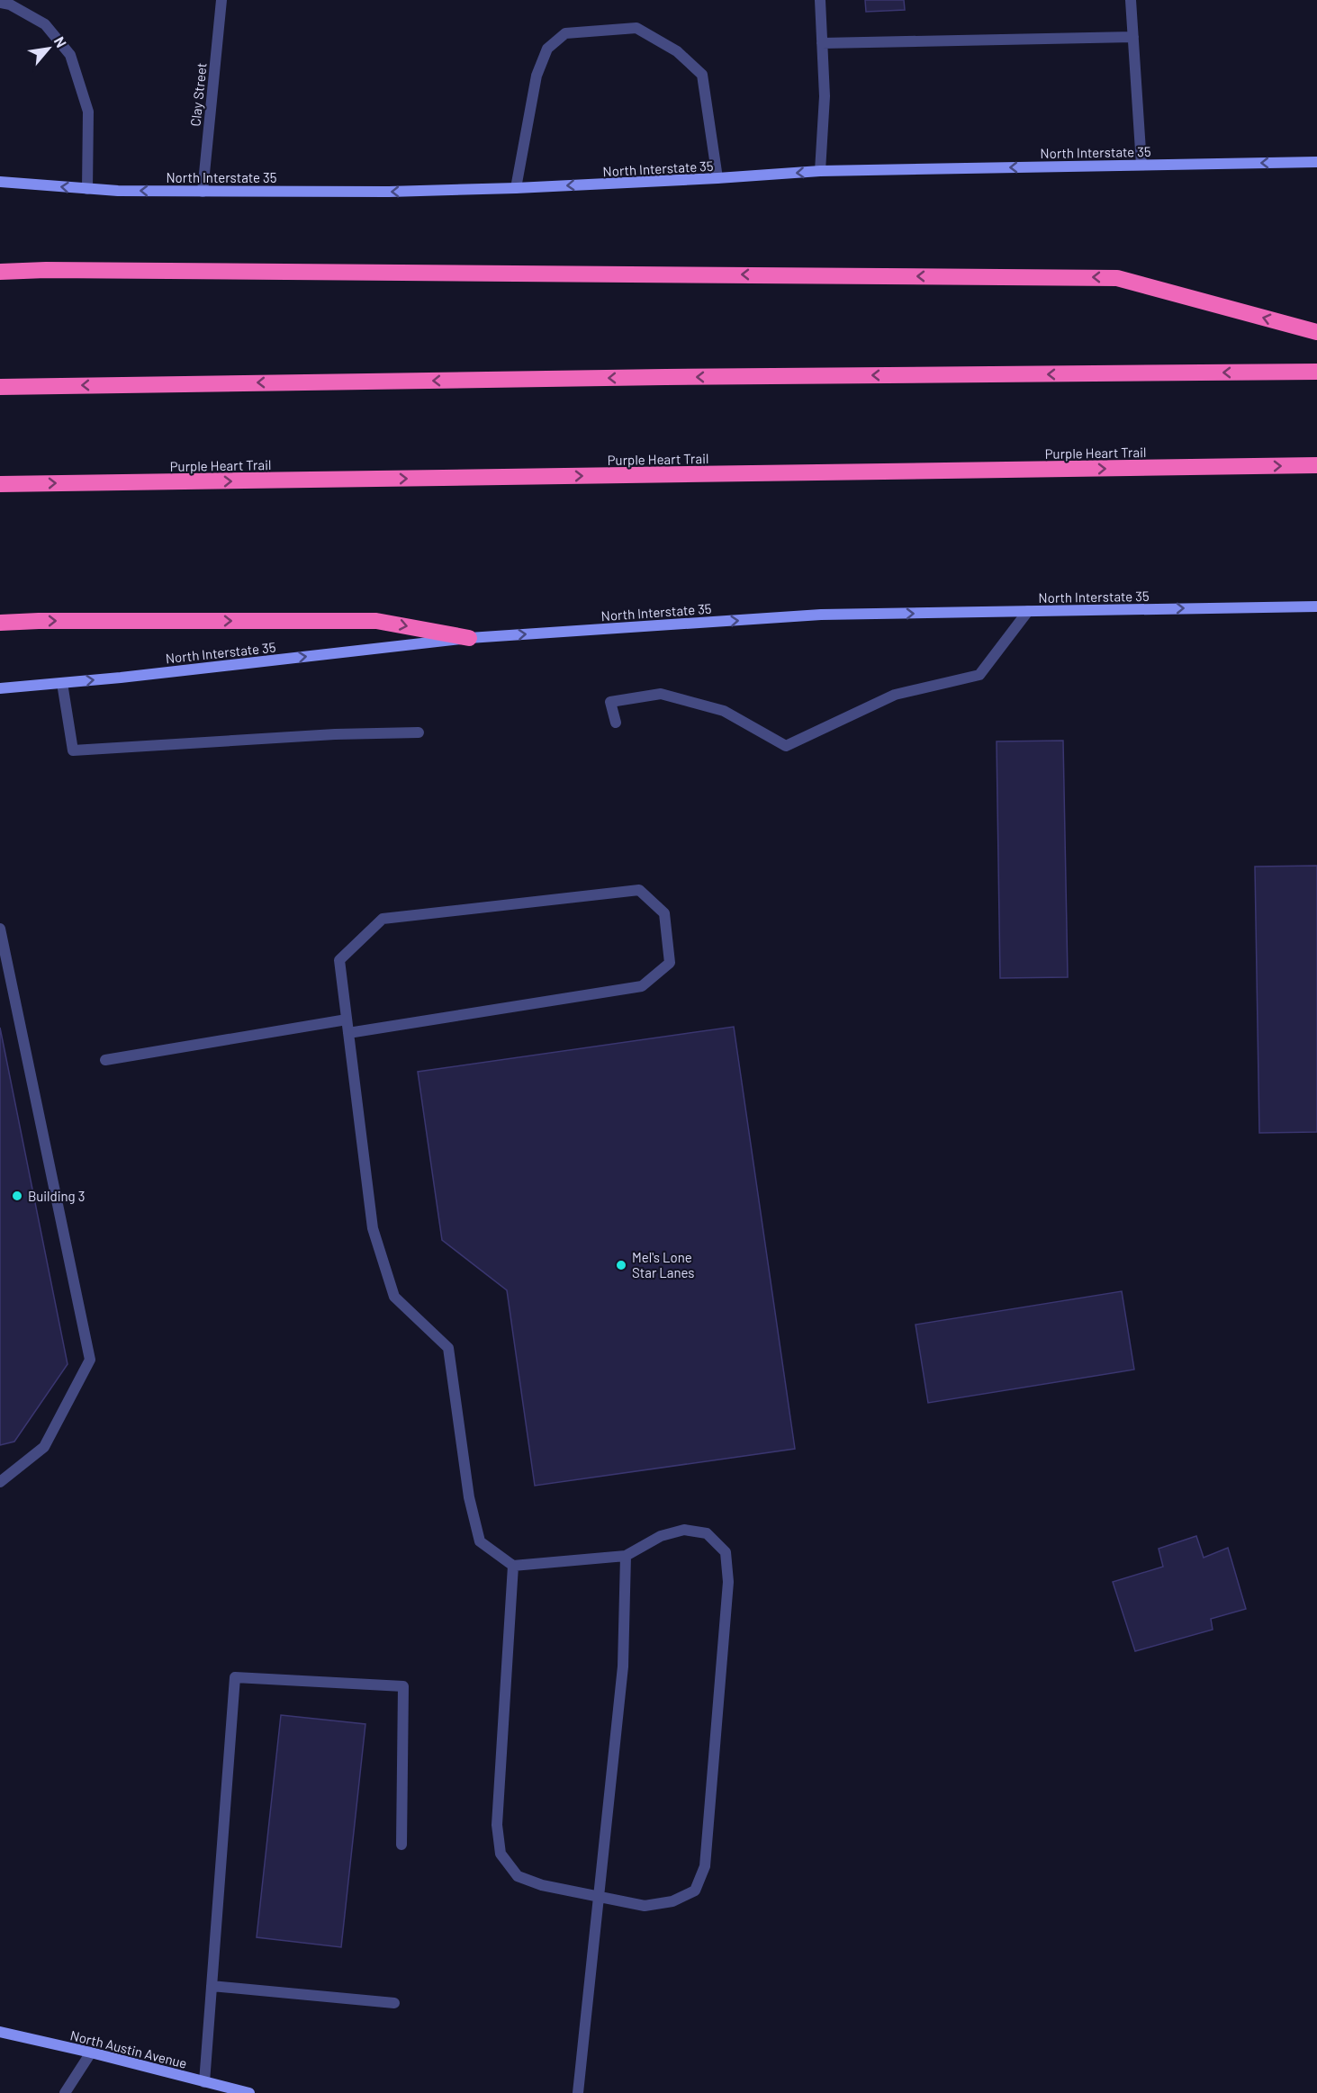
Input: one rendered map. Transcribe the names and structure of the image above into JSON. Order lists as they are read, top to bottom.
{
  "streets": {
    "highway": ["Purple Heart Trail"],
    "main road": ["North Interstate 35", "North Austin Avenue"],
    "street": ["Clay Street"]
  },
  "crossings": [
    ["Clay Street", "North Interstate 35"]
  ],
  "places": ["Building 3", "Mel's Lone Star Lanes"],
  "north": "top right"
}
